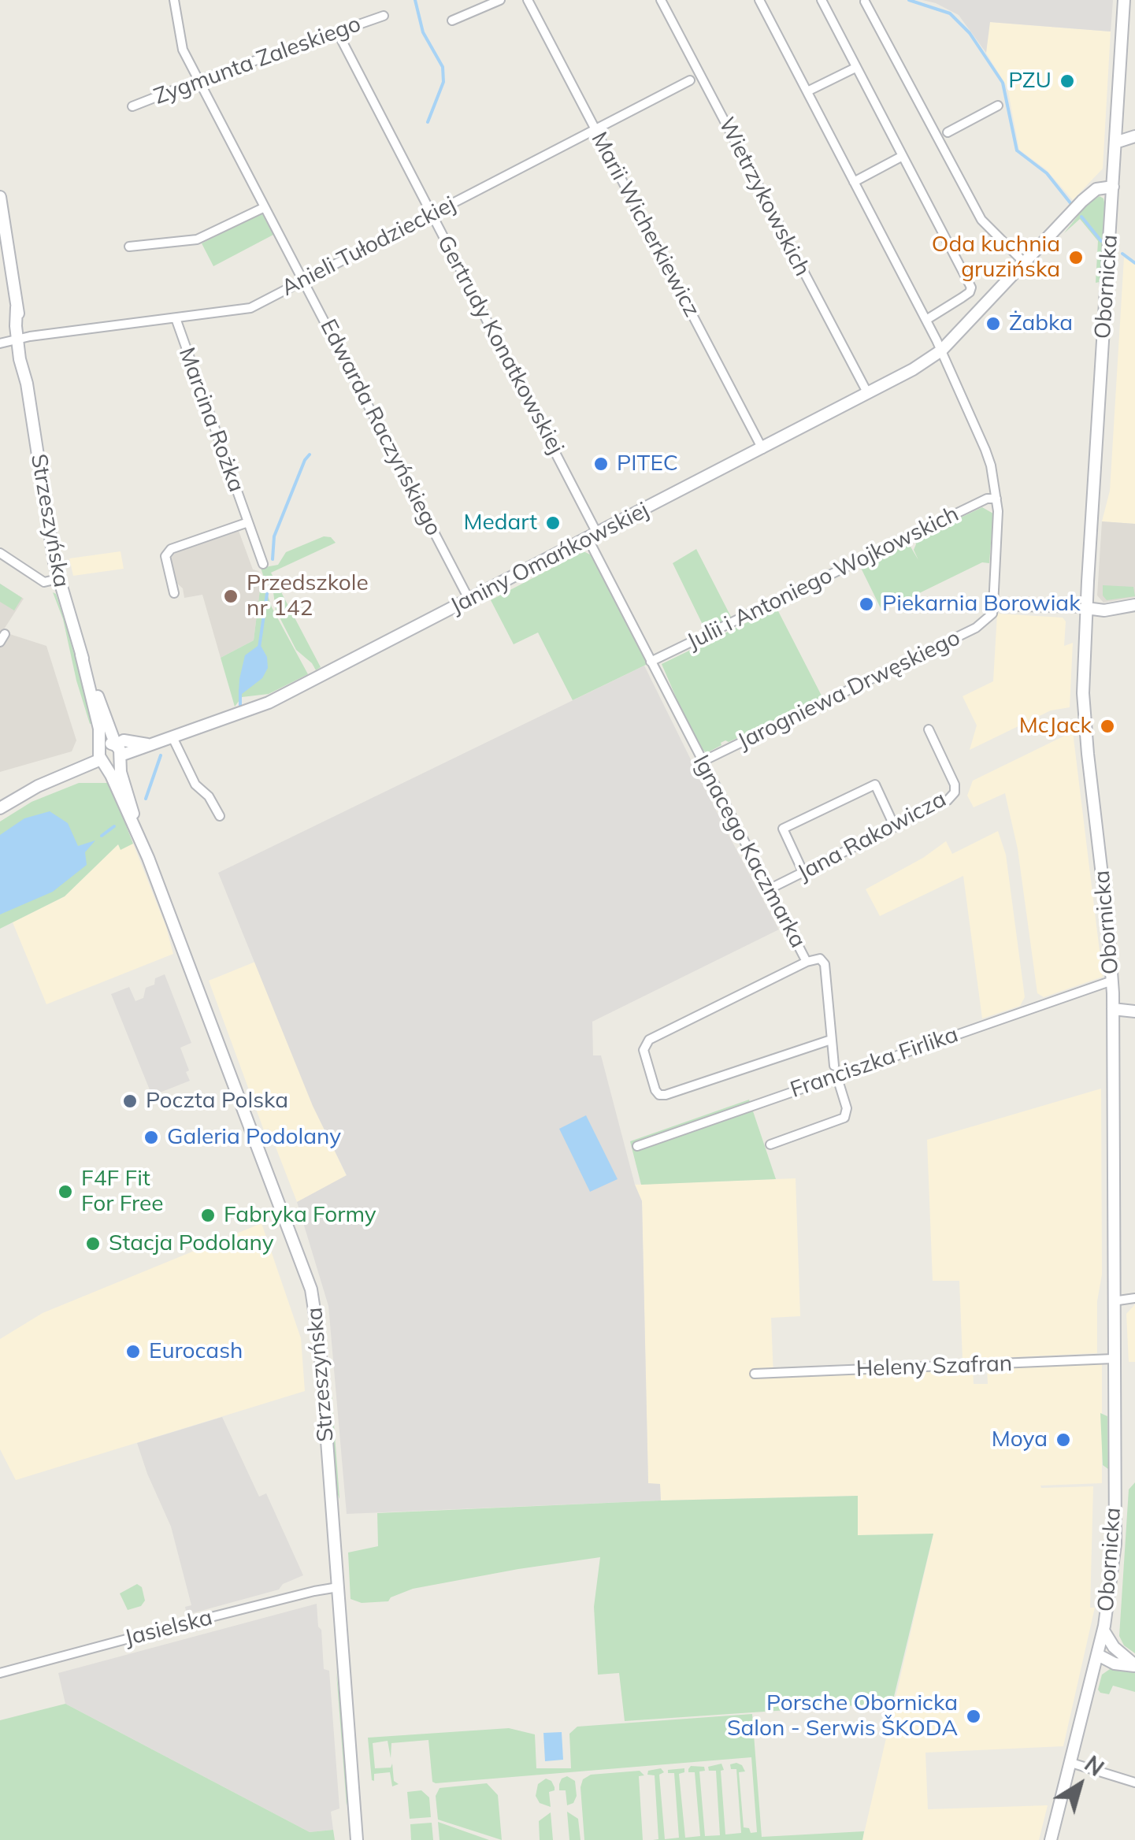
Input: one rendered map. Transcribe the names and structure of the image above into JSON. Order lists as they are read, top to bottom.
{
  "streets": {
    "street": [
      "Zygmunta Zaleskiego",
      "Wietrzykowskich",
      "Marii Wicherkiewicz",
      "Anieli Tułodzieckiej",
      "Obornicka",
      "Gertrudy Konatkowskiej",
      "Marcina Rożka",
      "Edwarda Raczyńskiego",
      "Strzeszyńska",
      "Janiny Omańkowskiej",
      "Julii i Antoniego Wojkowskich",
      "Jarogniewa Drwęskiego",
      "Jana Rakowicza",
      "Ignacego Kaczmarka",
      "Franciszka Firlika",
      "Heleny Szafran",
      "Jasielska"
    ]
  },
  "crossings": [
    ["Zygmunta Zaleskiego", "Gertrudy Konatkowskiej"],
    ["Zygmunta Zaleskiego", "Edwarda Raczyńskiego"],
    ["Wietrzykowskich", "Janiny Omańkowskiej"],
    ["Marii Wicherkiewicz", "Anieli Tułodzieckiej"],
    ["Marii Wicherkiewicz", "Janiny Omańkowskiej"],
    ["Anieli Tułodzieckiej", "Gertrudy Konatkowskiej"],
    ["Anieli Tułodzieckiej", "Marcina Rożka"],
    ["Anieli Tułodzieckiej", "Edwarda Raczyńskiego"],
    ["Anieli Tułodzieckiej", "Strzeszyńska"],
    ["Obornicka", "Janiny Omańkowskiej"],
    ["Obornicka", "Franciszka Firlika"],
    ["Obornicka", "Heleny Szafran"],
    ["Gertrudy Konatkowskiej", "Janiny Omańkowskiej"],
    ["Gertrudy Konatkowskiej", "Ignacego Kaczmarka"],
    ["Edwarda Raczyńskiego", "Janiny Omańkowskiej"],
    ["Strzeszyńska", "Janiny Omańkowskiej"],
    ["Strzeszyńska", "Jasielska"],
    ["Janiny Omańkowskiej", "Ignacego Kaczmarka"],
    ["Julii i Antoniego Wojkowskich", "Ignacego Kaczmarka"],
    ["Jarogniewa Drwęskiego", "Ignacego Kaczmarka"],
    ["Jana Rakowicza", "Ignacego Kaczmarka"],
    ["Ignacego Kaczmarka", "Franciszka Firlika"]
  ],
  "places": [
    "PZU",
    "Oda kuchnia gruzińska",
    "Żabka",
    "PITEC",
    "Medart",
    "Przedszkole nr 142",
    "Piekarnia Borowiak",
    "McJack",
    "Poczta Polska",
    "Galeria Podolany",
    "F4F Fit For Free",
    "Fabryka Formy",
    "Stacja Podolany",
    "Eurocash",
    "Moya",
    "Porsche Obornicka Salon - Serwis ŠKODA"
  ],
  "north": "top right"
}
